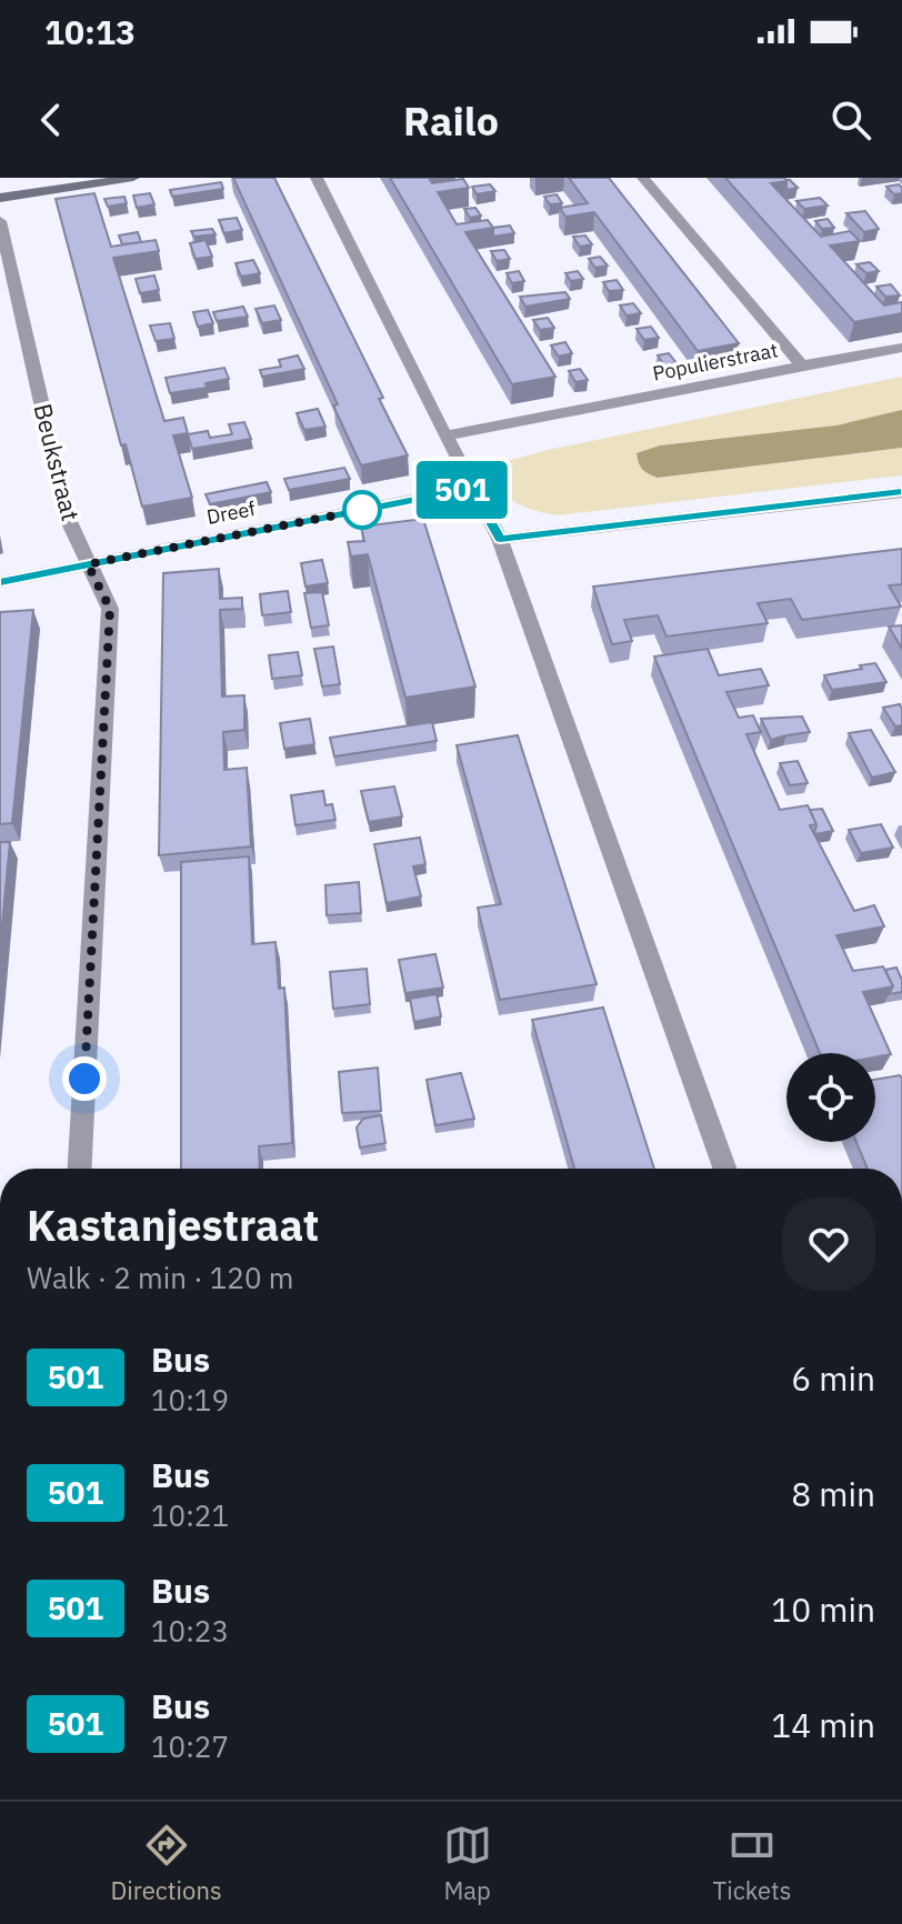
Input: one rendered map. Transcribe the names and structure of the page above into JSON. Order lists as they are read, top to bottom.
{
  "streets": {
    "street": ["Populierstraat", "Beukstraat", "Dreef"]
  },
  "crossings": [
    ["Beukstraat", "Dreef"]
  ],
  "lines": ["bus line 501"],
  "page": {
    "status": "10:13",
    "header": "Railo",
    "on_map": "501",
    "heading": ["Kastanjestraat", "Walk · 2 min · 120 m"],
    "list": [
      {
        "mark": "501",
        "name": "Bus",
        "note": "10:19",
        "value": "6 min"
      },
      {
        "mark": "501",
        "name": "Bus",
        "note": "10:21",
        "value": "8 min"
      },
      {
        "mark": "501",
        "name": "Bus",
        "note": "10:23",
        "value": "10 min"
      },
      {
        "mark": "501",
        "name": "Bus",
        "note": "10:27",
        "value": "14 min"
      }
    ],
    "tabs": ["Directions", "Map", "Tickets"]
  }
}
